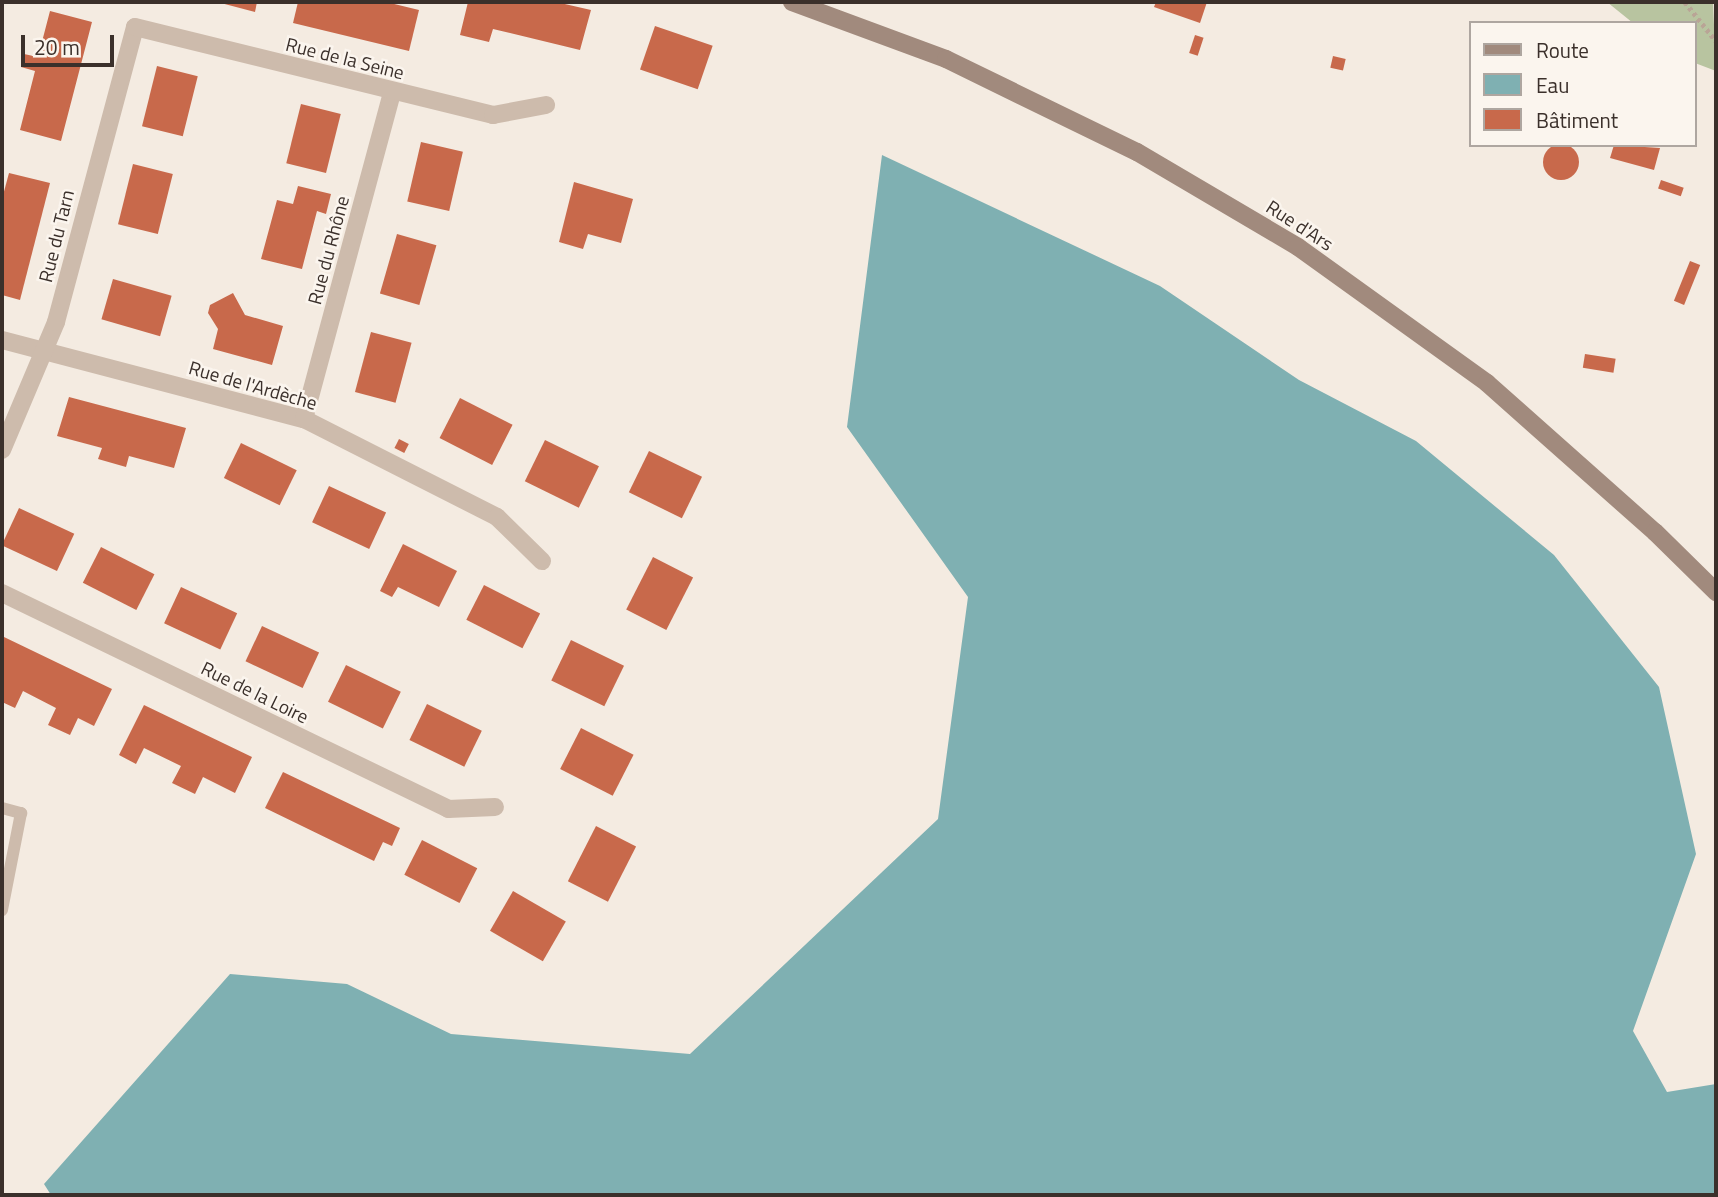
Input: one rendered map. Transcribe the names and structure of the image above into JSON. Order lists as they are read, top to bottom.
{
  "streets": {
    "main road": ["Rue d'Ars"],
    "street": [
      "Rue de la Seine",
      "Rue du Tarn",
      "Rue du Rhône",
      "Rue de l'Ardèche",
      "Rue de la Loire"
    ]
  },
  "crossings": [
    ["Rue de la Seine", "Rue du Tarn"],
    ["Rue de la Seine", "Rue du Rhône"],
    ["Rue du Tarn", "Rue de l'Ardèche"],
    ["Rue du Rhône", "Rue de l'Ardèche"]
  ],
  "legend": ["Route", "Eau", "Bâtiment"],
  "scale_bar": "20 m"
}
